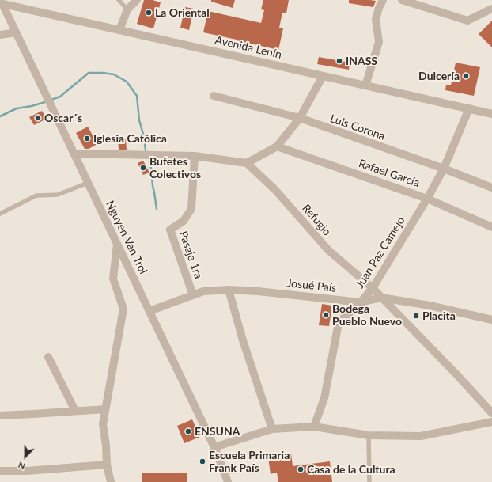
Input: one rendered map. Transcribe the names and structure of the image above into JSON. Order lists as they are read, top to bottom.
{
  "streets": {
    "street": [
      "Avenida Lenín",
      "Luis Corona",
      "Rafael García",
      "Refugio",
      "Nguyen Van Troi",
      "Juan Paz Camejo",
      "Pasaje 1ra",
      "Josué País"
    ]
  },
  "crossings": [
    ["Avenida Lenín", "Nguyen Van Troi"],
    ["Avenida Lenín", "Juan Paz Camejo"],
    ["Luis Corona", "Juan Paz Camejo"],
    ["Rafael García", "Juan Paz Camejo"],
    ["Refugio", "Juan Paz Camejo"],
    ["Refugio", "Josué País"],
    ["Nguyen Van Troi", "Josué País"],
    ["Juan Paz Camejo", "Josué País"],
    ["Pasaje 1ra", "Josué País"]
  ],
  "places": [
    "La Oriental",
    "INASS",
    "Dulcería",
    "Oscar´s",
    "Iglesia Católica",
    "Bufetes Colectivos",
    "Bodega Pueblo Nuevo",
    "Placita",
    "ENSUNA",
    "Escuela Primaria Frank País",
    "Casa de la Cultura"
  ],
  "north": "bottom"
}
